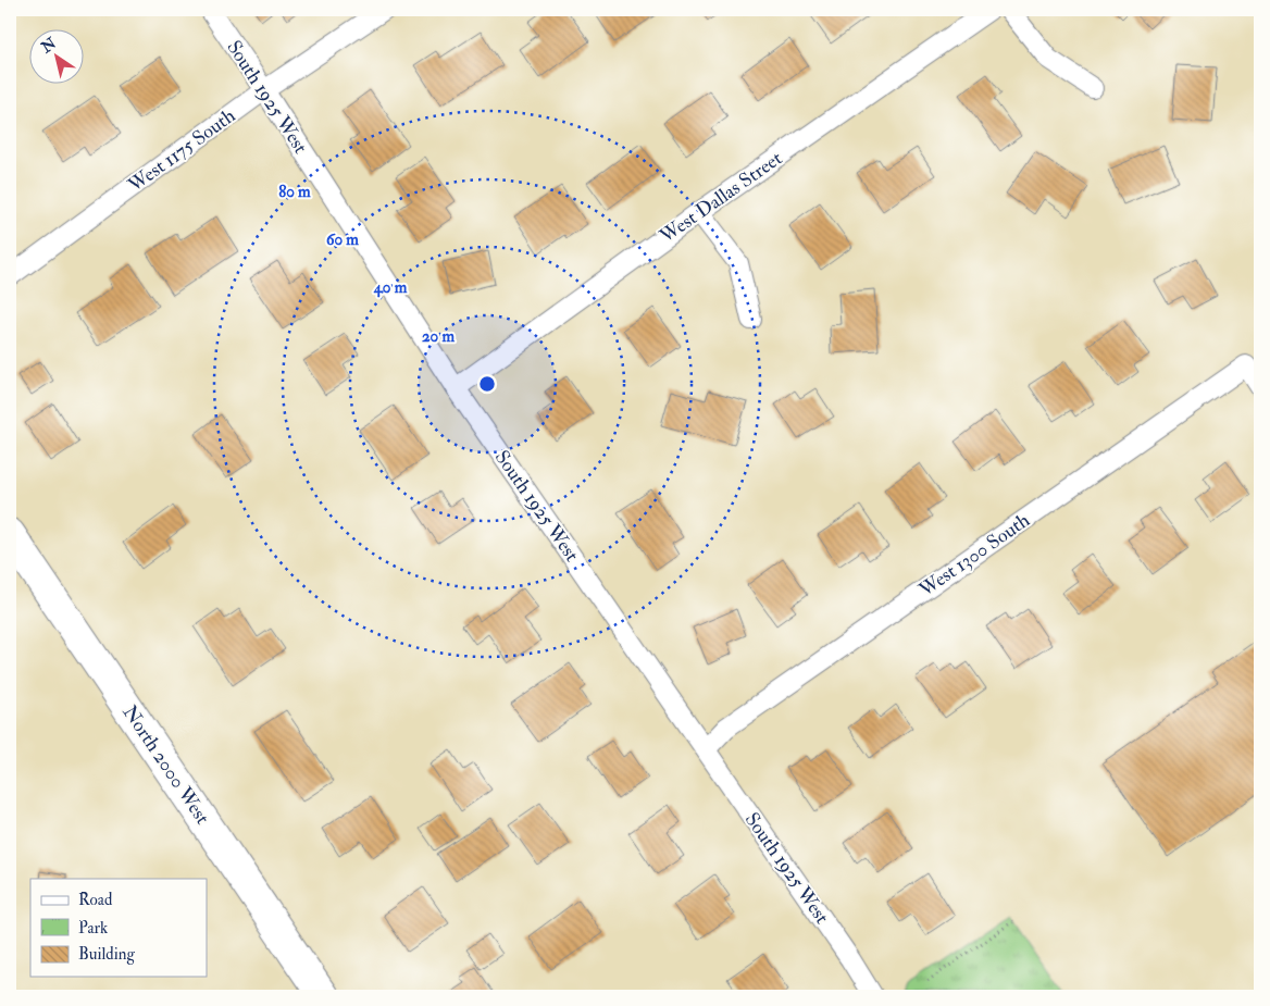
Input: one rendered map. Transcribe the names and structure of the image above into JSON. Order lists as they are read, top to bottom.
{
  "streets": {
    "main road": ["North 2000 West"],
    "street": [
      "South 1925 West",
      "West 1175 South",
      "West Dallas Street",
      "West 1300 South"
    ]
  },
  "crossings": [
    ["South 1925 West", "West 1175 South"],
    ["South 1925 West", "West Dallas Street"],
    ["South 1925 West", "West 1300 South"]
  ],
  "legend": ["Road", "Park", "Building"],
  "north": "top left",
  "rings": [
    "80 m",
    "60 m",
    "40 m",
    "20 m"
  ]
}
